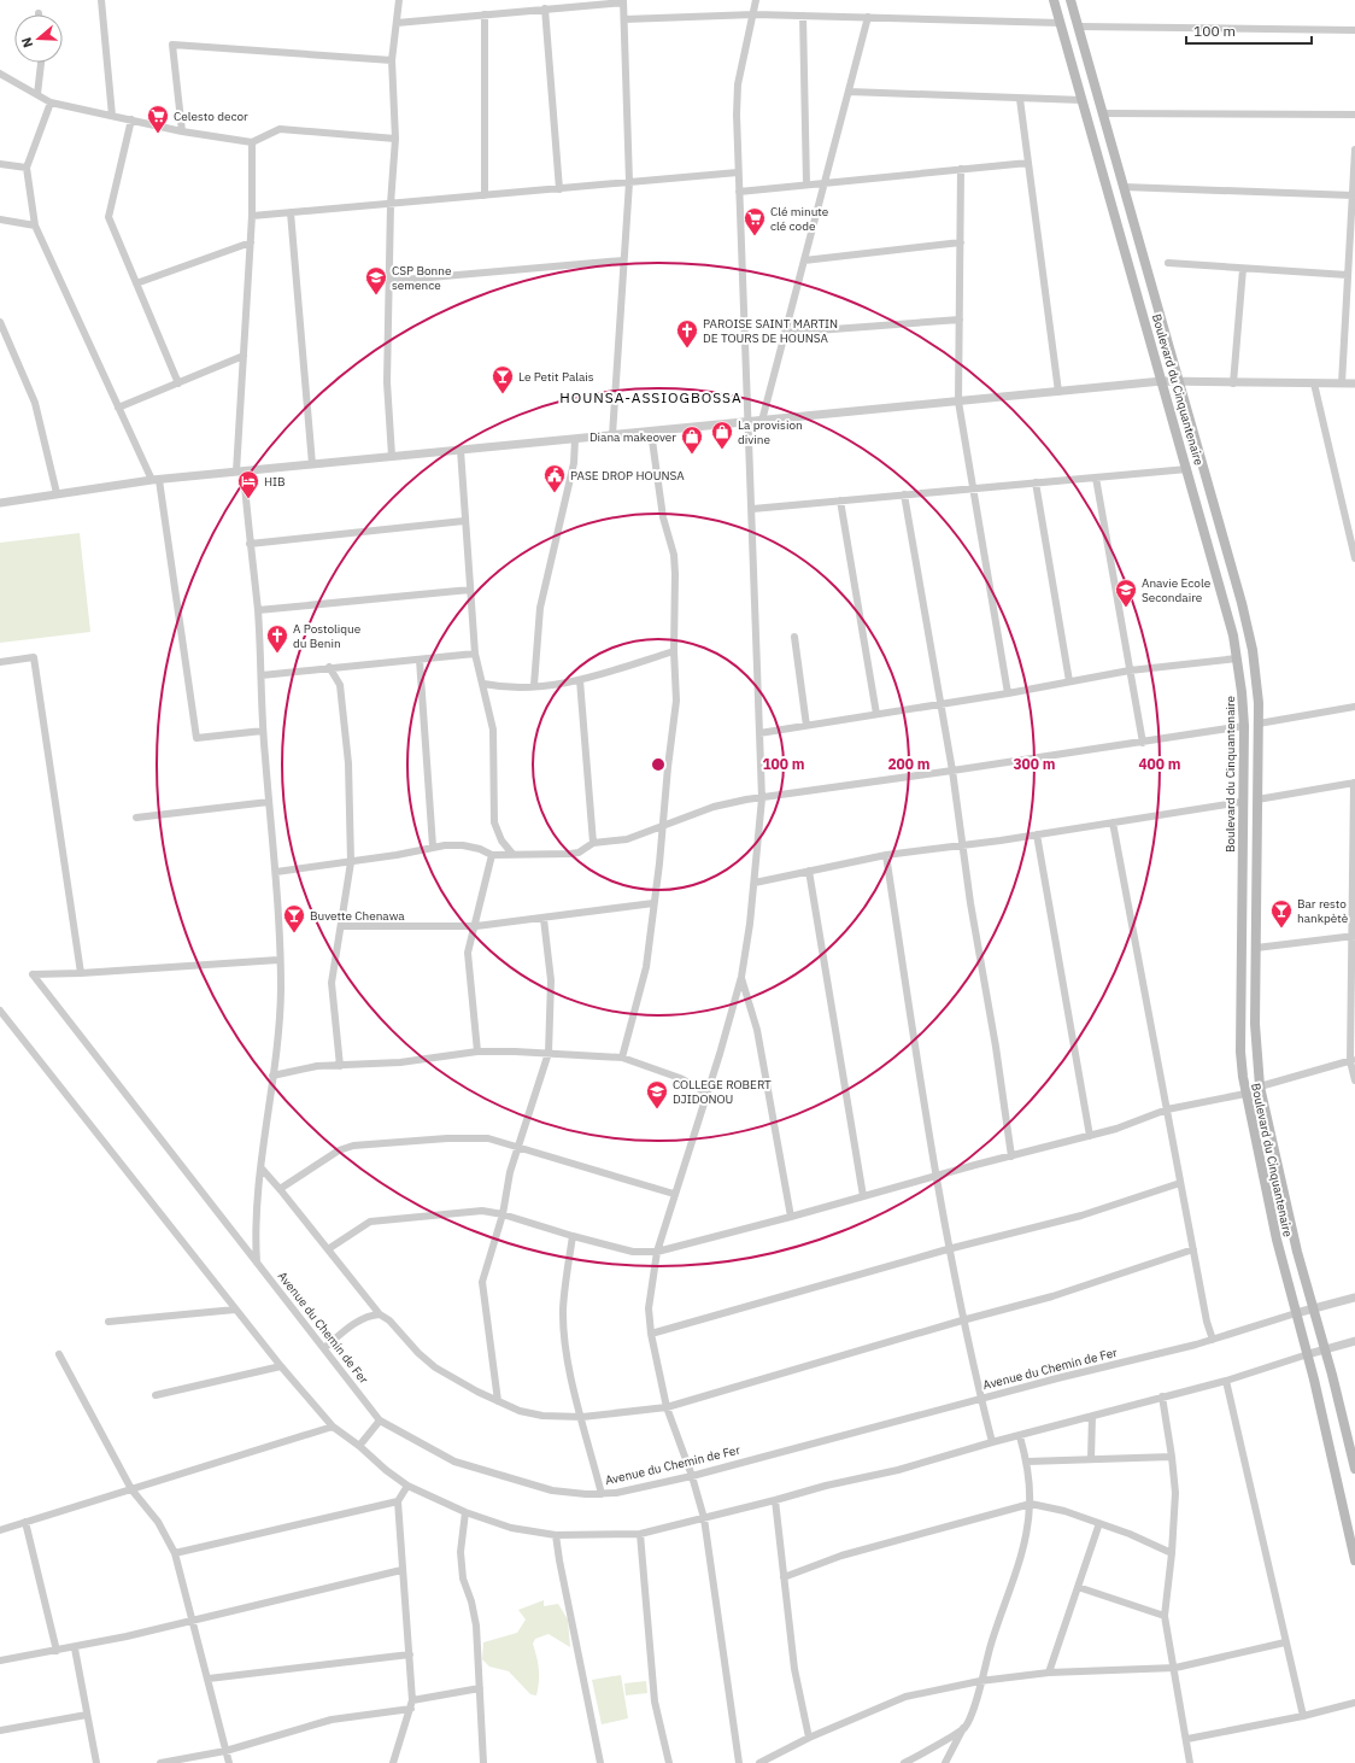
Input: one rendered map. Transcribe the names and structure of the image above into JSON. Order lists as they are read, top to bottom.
{
  "streets": {
    "main road": ["Boulevard du Cinquantenaire"],
    "street": ["Avenue du Chemin de Fer"]
  },
  "crossings": [
    ["Boulevard du Cinquantenaire", "Avenue du Chemin de Fer"]
  ],
  "districts": ["HOUNSA-ASSIOGBOSSA"],
  "places": {
    "supermarket": ["Celesto decor", "Clé minute clé code"],
    "school or university": ["CSP Bonne semence", "Anavie Ecole Secondaire", "COLLEGE ROBERT DJIDONOU"],
    "church": ["PAROISE SAINT MARTIN DE TOURS DE HOUNSA", "A Postolique du Benin"],
    "bar": ["Le Petit Palais", "Bar resto hankpètè", "Buvette Chenawa"],
    "shop": ["La provision divine", "Diana makeover"],
    "public building": ["PASE DROP HOUNSA"],
    "hotel": ["HIB"]
  },
  "scale_bar": "100 m",
  "north": "left",
  "rings": [
    "100 m",
    "200 m",
    "300 m",
    "400 m"
  ]
}
